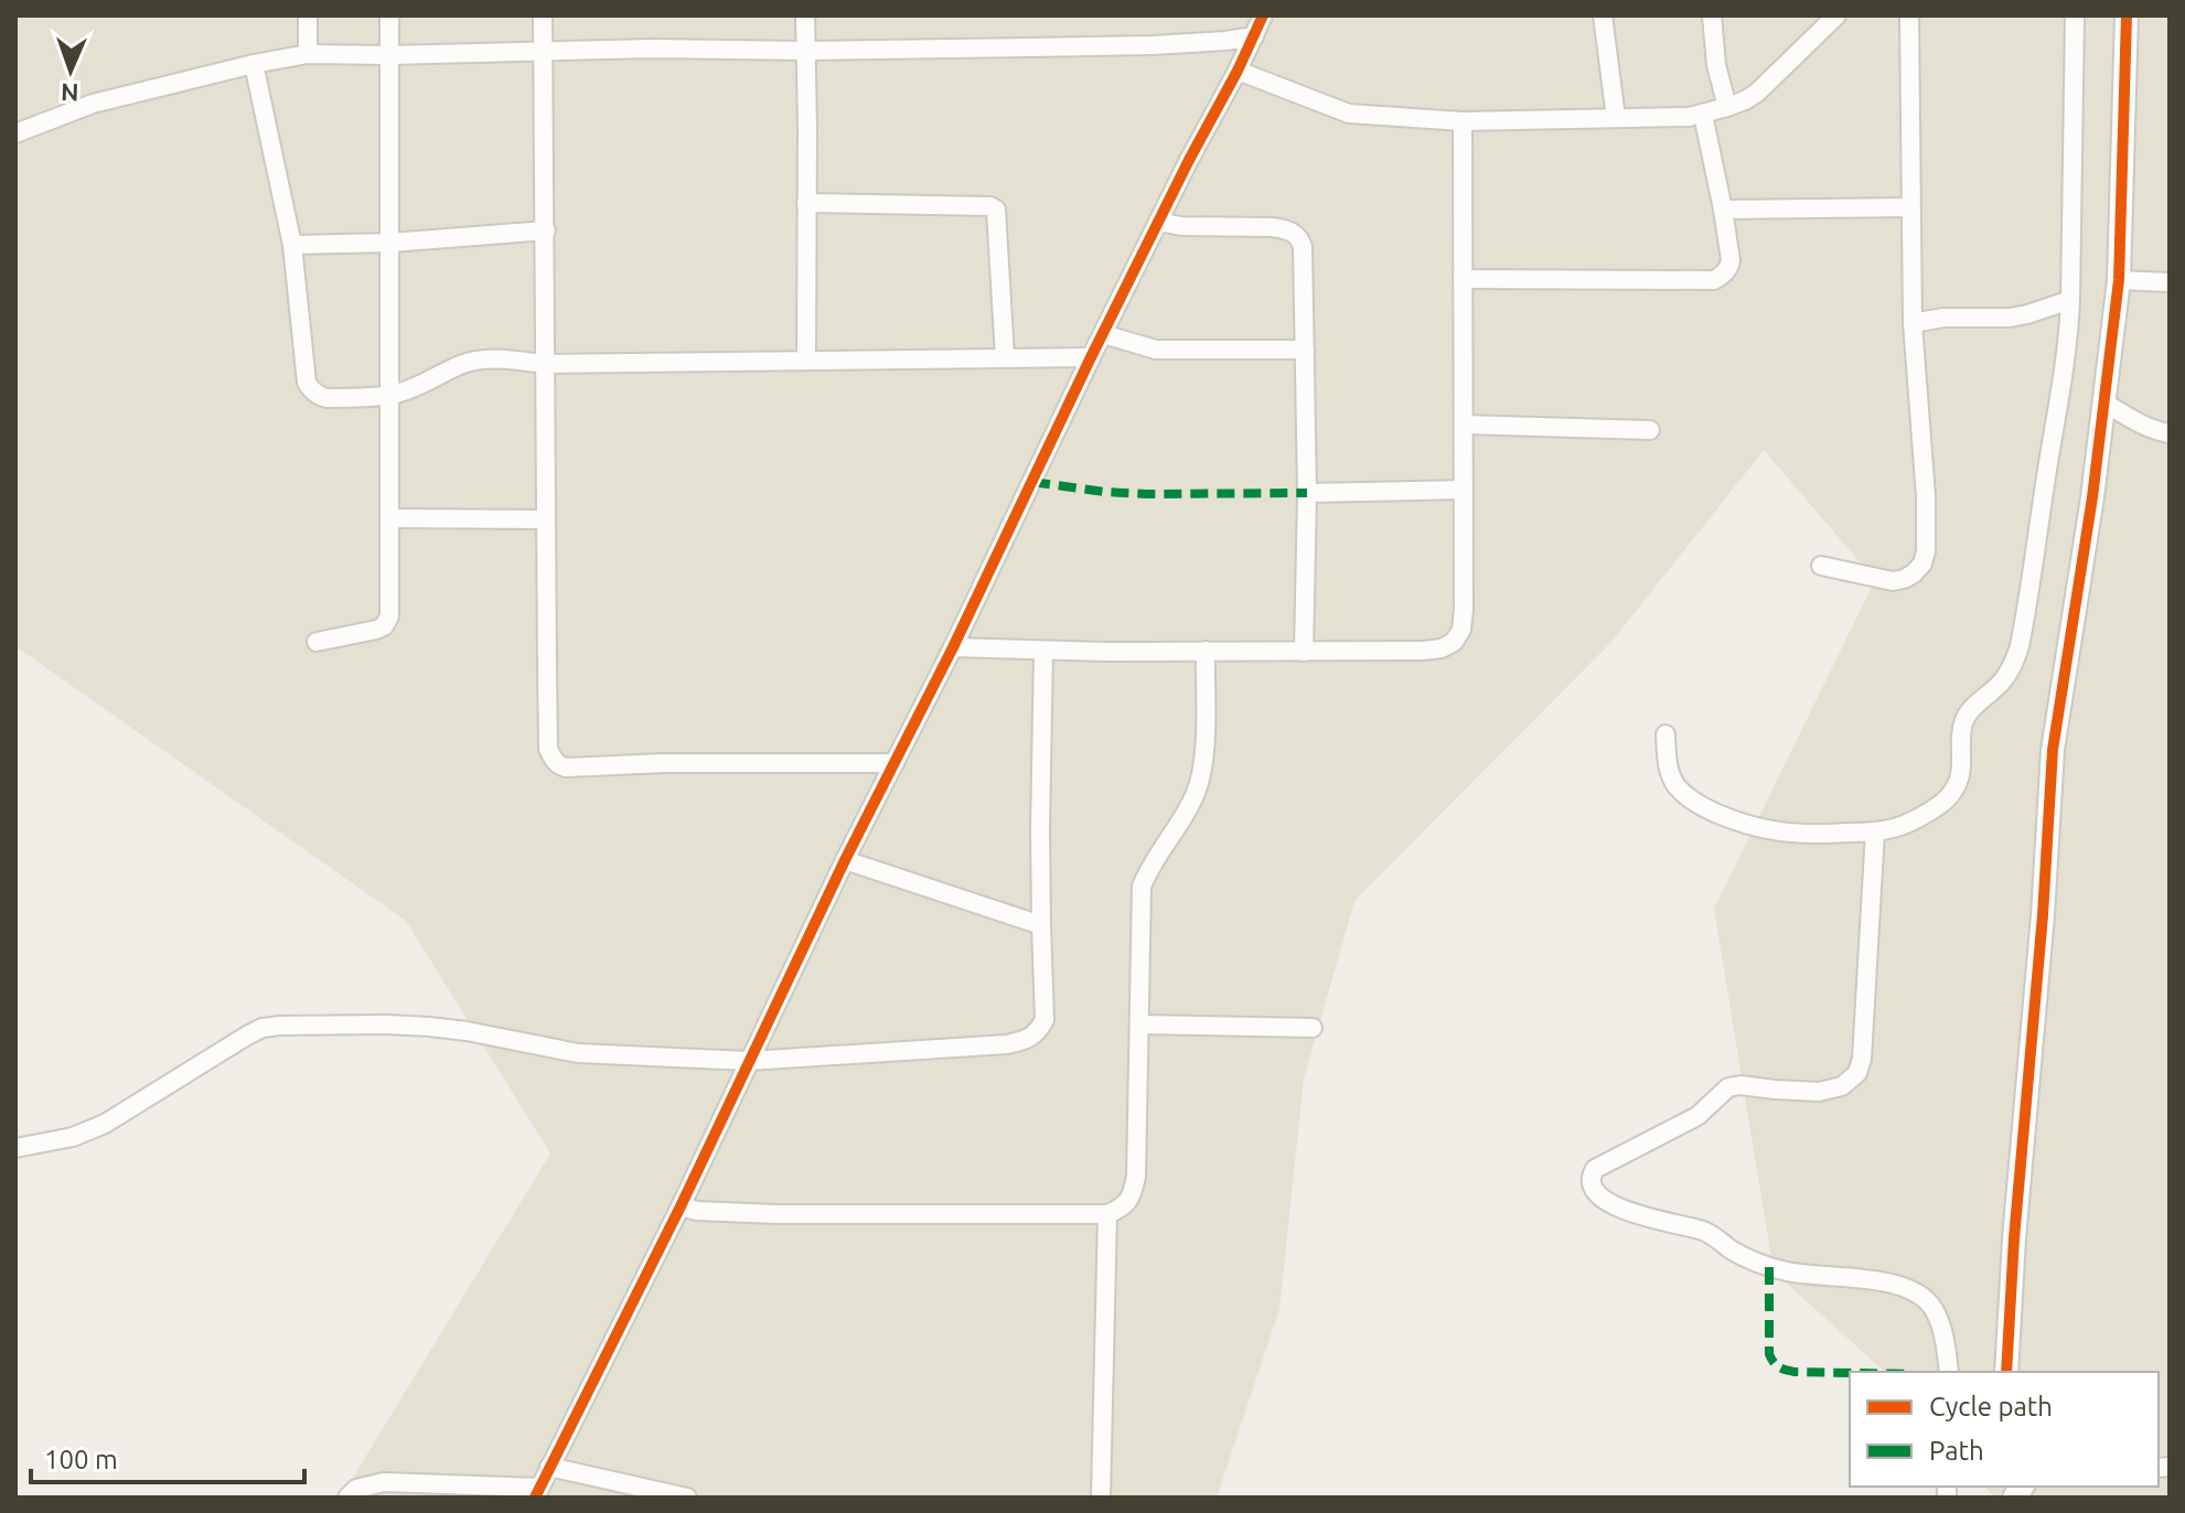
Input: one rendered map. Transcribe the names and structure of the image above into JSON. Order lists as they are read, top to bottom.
{
  "legend": ["Cycle path", "Path"],
  "scale_bar": "100 m",
  "north": "bottom"
}
